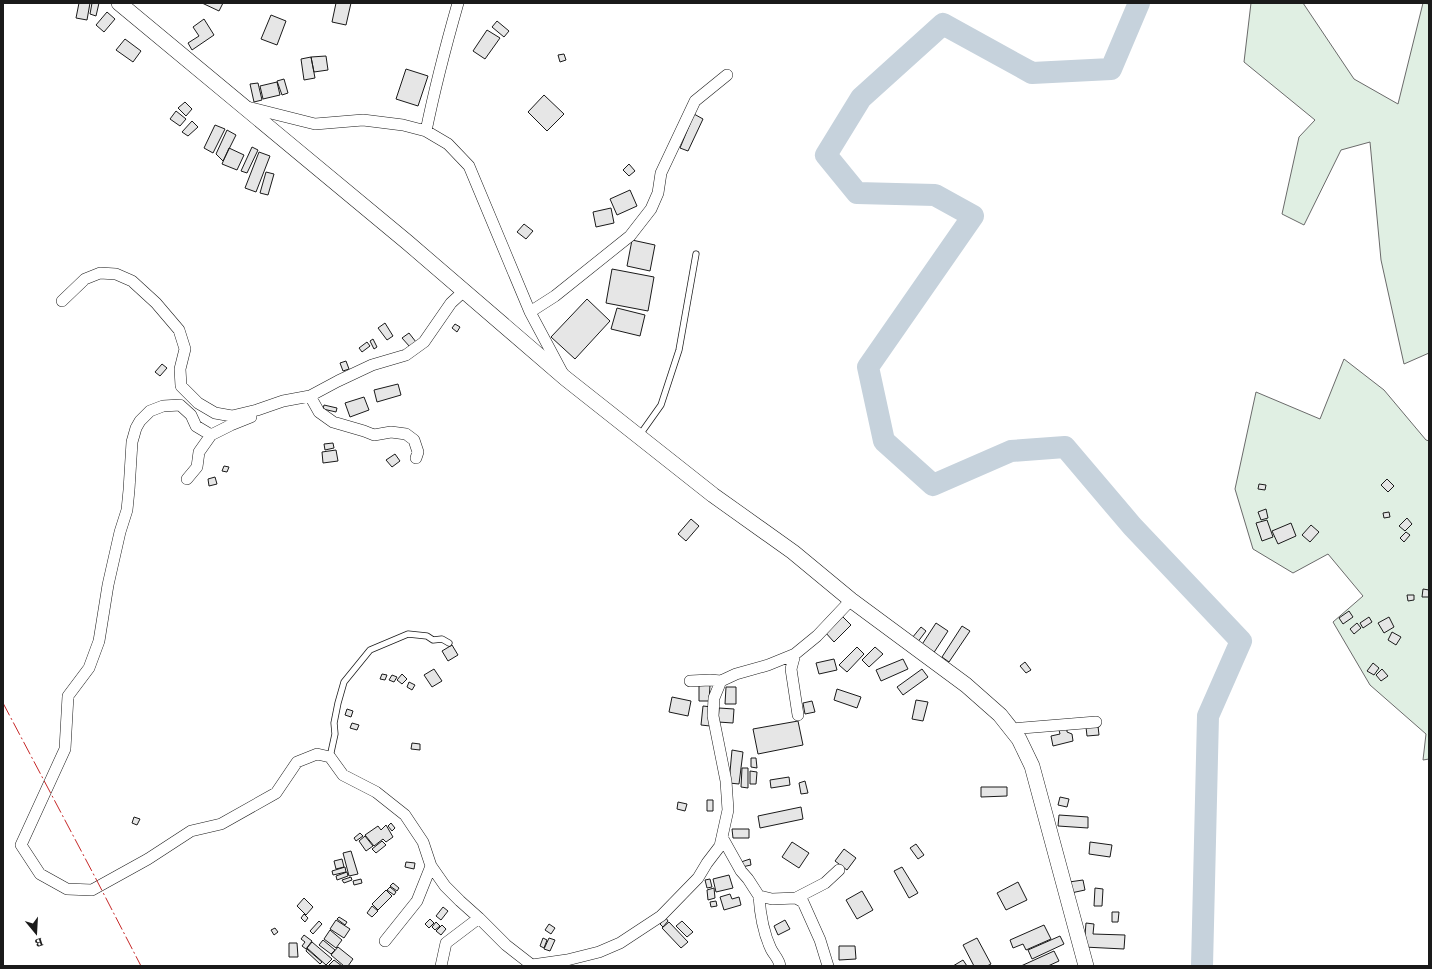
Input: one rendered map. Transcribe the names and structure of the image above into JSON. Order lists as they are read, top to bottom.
{
  "north": "bottom"
}
